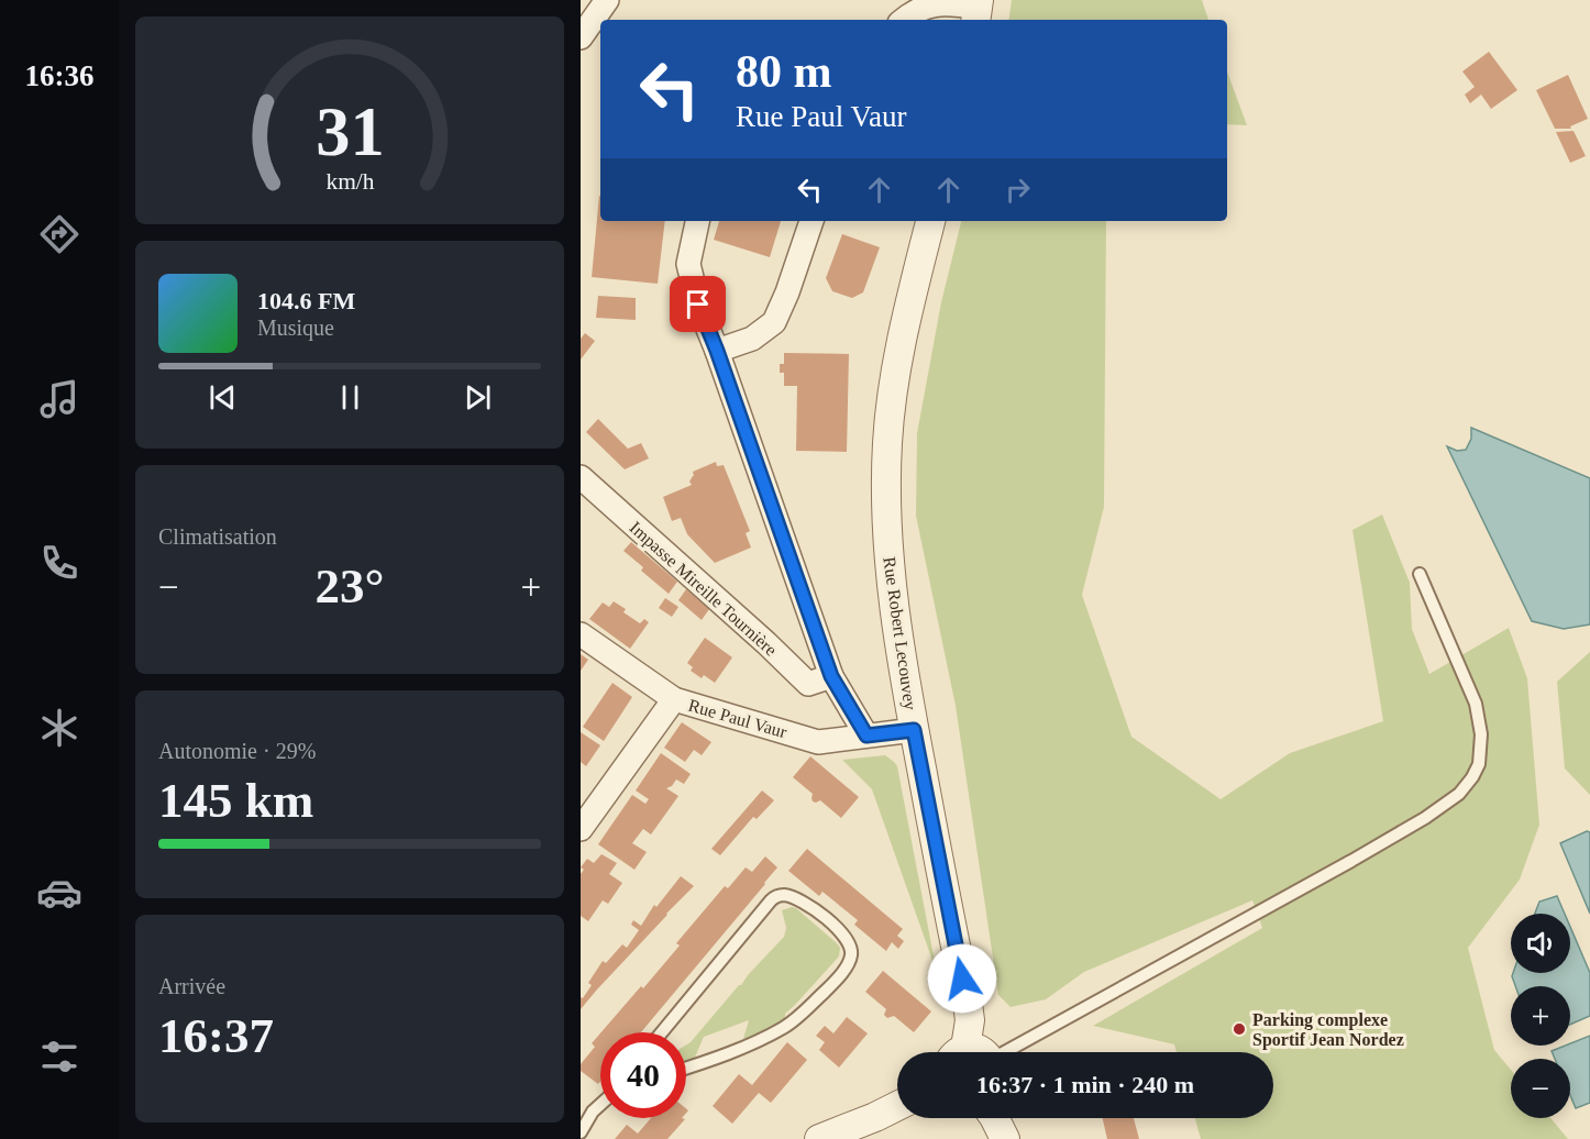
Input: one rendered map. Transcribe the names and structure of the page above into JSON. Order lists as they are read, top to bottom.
{
  "streets": {
    "street": ["Impasse Mireille Tournière", "Rue Robert Lecouvey", "Rue Paul Vaur"]
  },
  "crossings": [
    ["Rue Robert Lecouvey", "Rue Paul Vaur"]
  ],
  "places": ["Parking complexe Sportif Jean Nordez"],
  "page": {
    "tabs": "16:36",
    "turn": ["80 m", "Rue Paul Vaur"],
    "song": ["104.6 FM", "Musique"],
    "tile": [
      "Climatisation",
      ["Autonomie · 29%", "145 km"],
      ["Arrivée", "16:37"]
    ],
    "heat": ["−", "23°", "+"],
    "map_buttons": ["+", "−"],
    "limit": "40",
    "trip": "16:37 · 1 min · 240 m",
    "gauge": ["31", "km/h"]
  }
}
